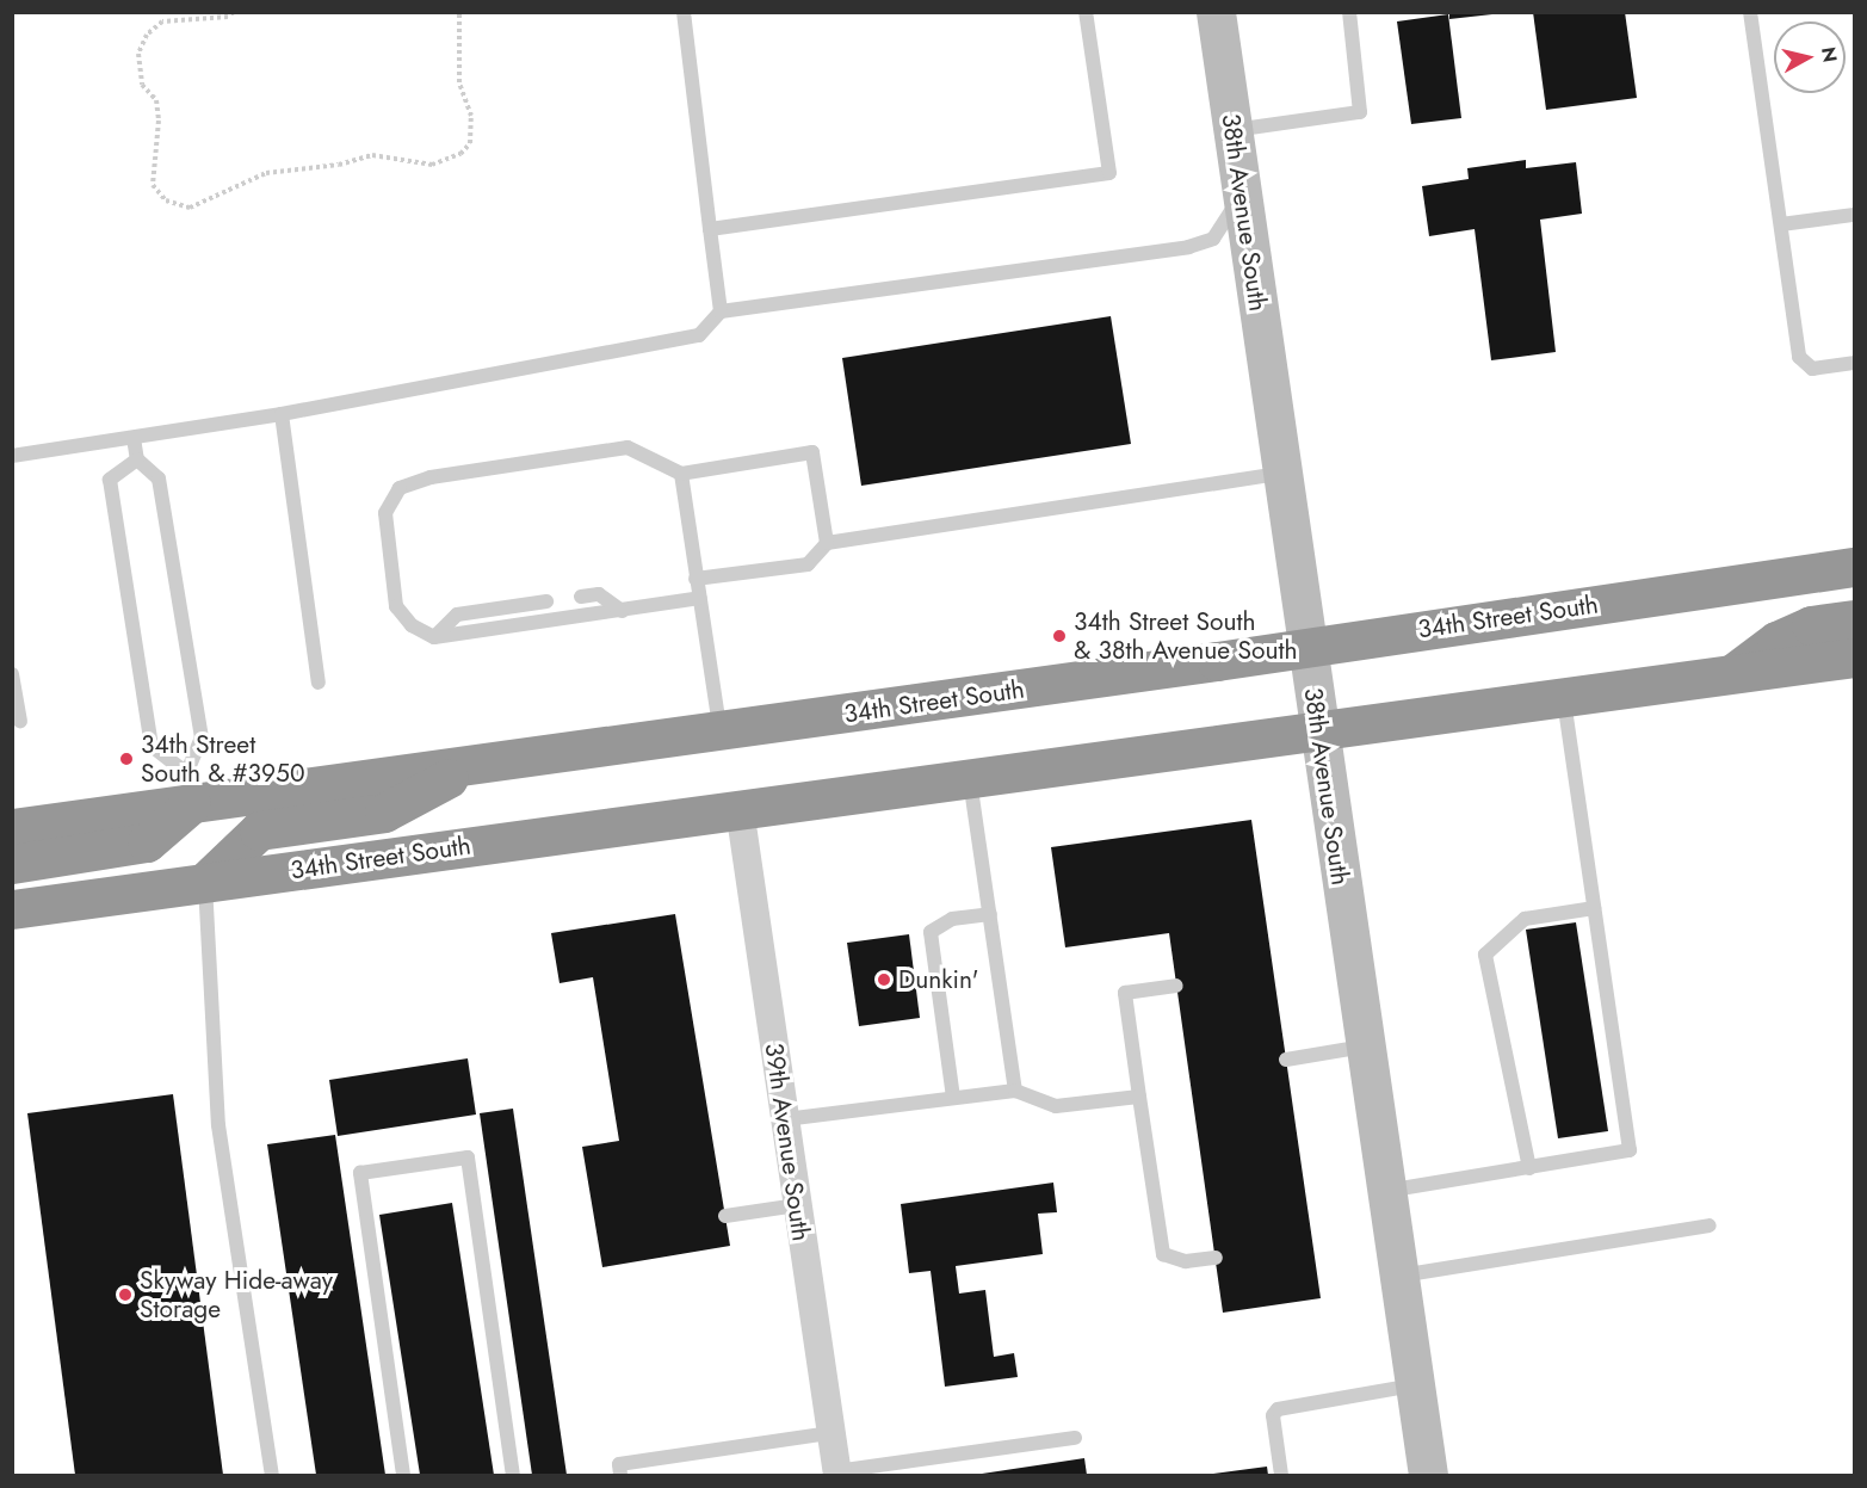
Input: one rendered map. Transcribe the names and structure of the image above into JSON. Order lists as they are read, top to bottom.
{
  "streets": {
    "highway": ["34th Street South"],
    "street": ["38th Avenue South", "39th Avenue South"]
  },
  "crossings": [
    ["38th Avenue South", "34th Street South"],
    ["34th Street South", "39th Avenue South"]
  ],
  "places": [
    "34th Street South & 38th Avenue South",
    "34th Street South & #3950",
    "Dunkin'",
    "Skyway Hide-away Storage"
  ],
  "north": "right"
}
